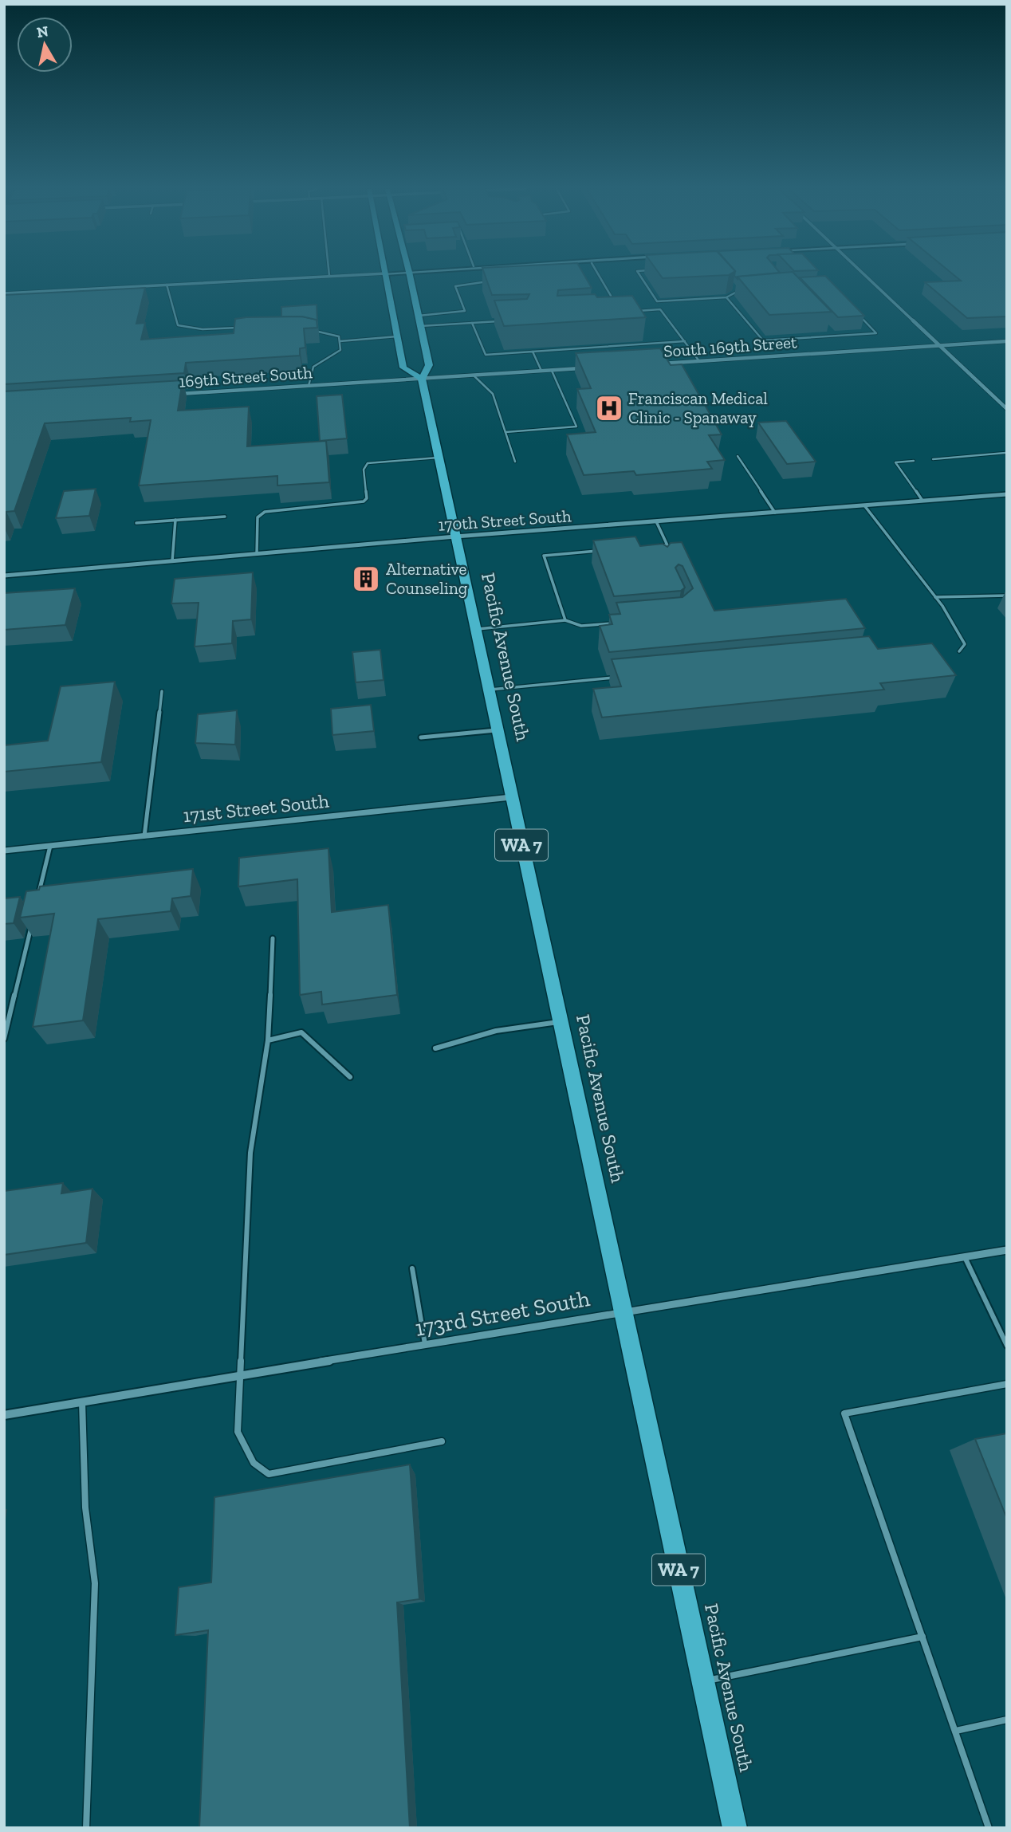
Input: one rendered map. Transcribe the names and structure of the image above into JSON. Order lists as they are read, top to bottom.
{
  "streets": {
    "main road": ["Pacific Avenue South", "WA 7"],
    "street": [
      "South 169th Street",
      "169th Street South",
      "170th Street South",
      "171st Street South",
      "173rd Street South"
    ]
  },
  "crossings": [
    ["169th Street South", "Pacific Avenue South"],
    ["170th Street South", "Pacific Avenue South"],
    ["Pacific Avenue South", "171st Street South"],
    ["Pacific Avenue South", "173rd Street South"]
  ],
  "places": {
    "hospital": ["Franciscan Medical Clinic - Spanaway"],
    "building": ["Alternative Counseling"]
  },
  "north": "top"
}
